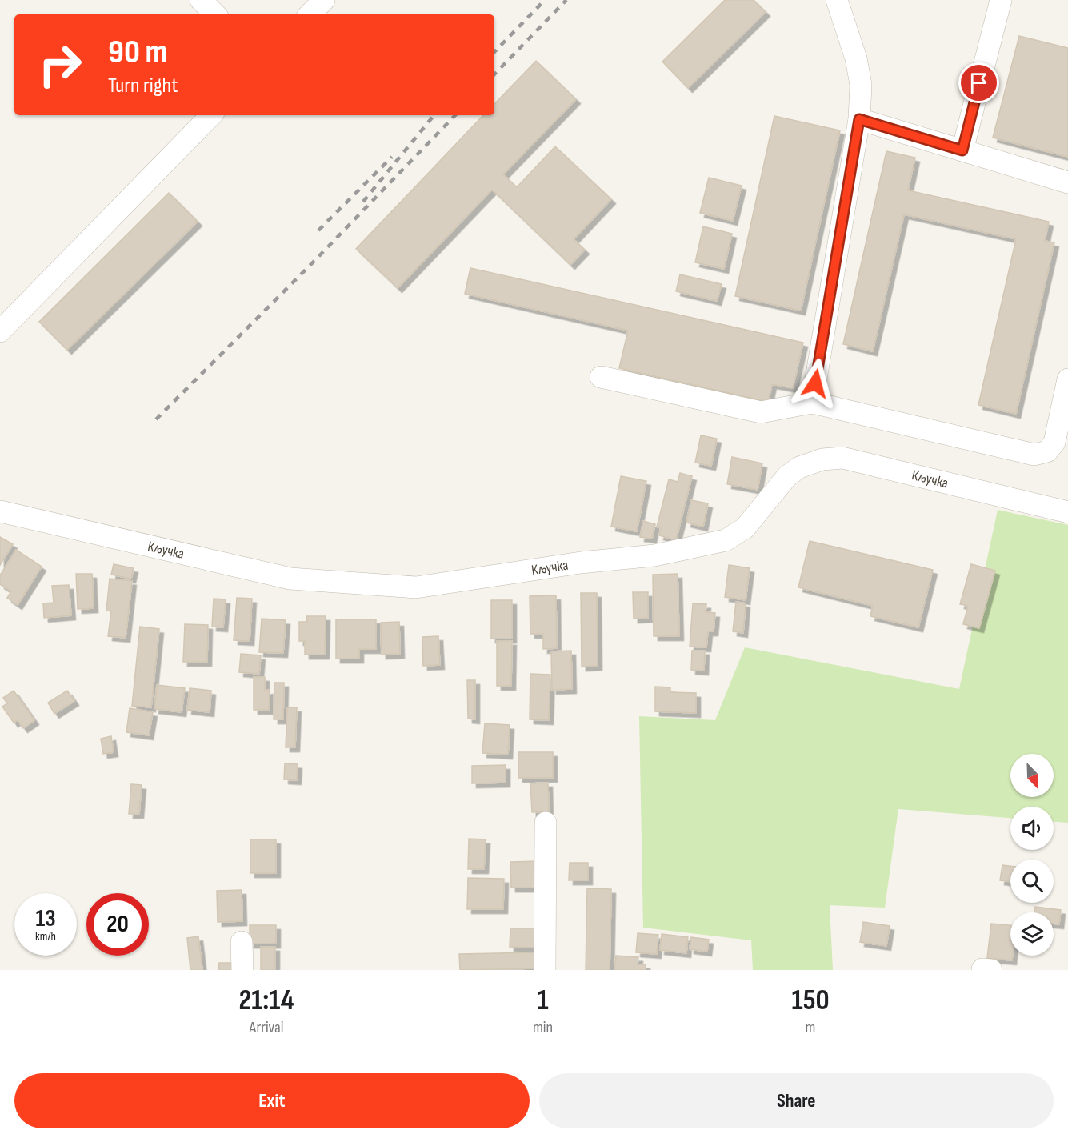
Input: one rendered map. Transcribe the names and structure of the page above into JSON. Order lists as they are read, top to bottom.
{
  "streets": {
    "street": ["Кључка"]
  },
  "north": "bottom right",
  "page": {
    "turn": ["90 m", "Turn right"],
    "speed": "13 km/h",
    "limit": "20",
    "eta": [
      "21:14",
      "Arrival",
      "1",
      "min",
      "150",
      "m"
    ],
    "buttons": ["Exit", "Share"]
  }
}
